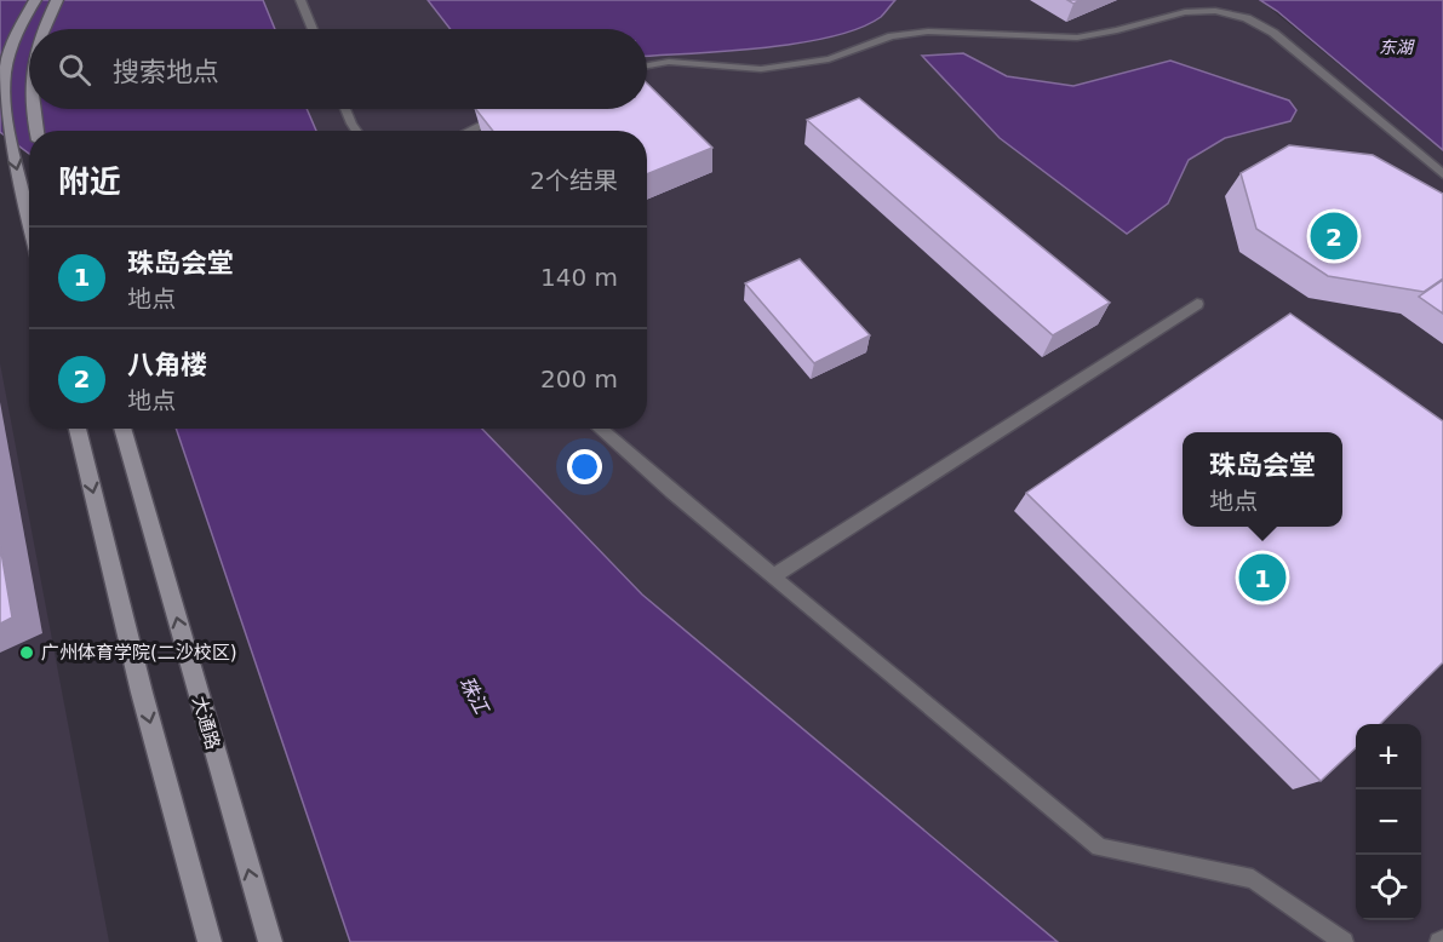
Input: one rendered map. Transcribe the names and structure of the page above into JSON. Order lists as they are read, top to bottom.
{
  "streets": {
    "main road": ["大通路"]
  },
  "water": ["东湖", "珠江"],
  "places": ["广州体育学院(二沙校区)"],
  "page": {
    "search": "搜索地点",
    "heading": ["附近", "2个结果"],
    "pins": ["2", "1"],
    "list": [
      {
        "mark": "1",
        "name": "珠岛会堂",
        "note": "地点",
        "value": "140 m"
      },
      {
        "mark": "2",
        "name": "八角楼",
        "note": "地点",
        "value": "200 m"
      }
    ],
    "popup": ["珠岛会堂", "地点"],
    "map_buttons": ["+", "−"]
  }
}
